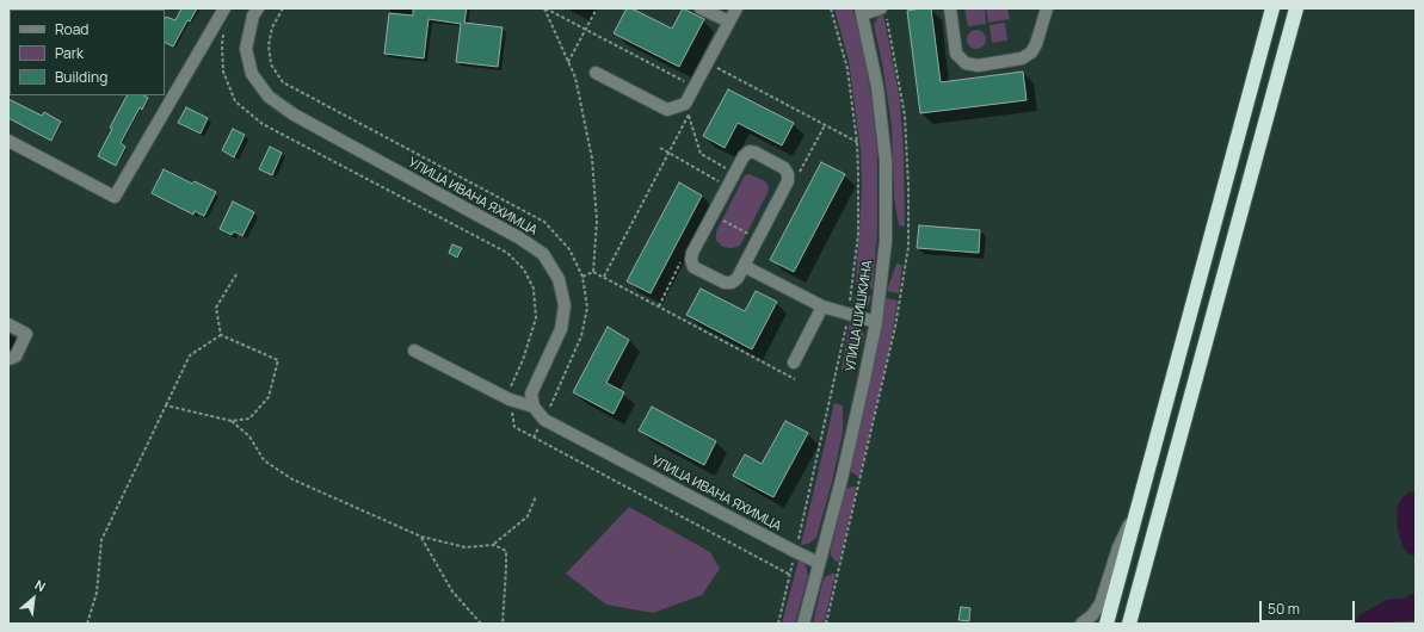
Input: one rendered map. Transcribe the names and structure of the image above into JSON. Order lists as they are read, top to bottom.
{
  "streets": {
    "street": ["УЛИЦА ИВАНА ЯХИМЦА", "УЛИЦА ШИШКИНА"]
  },
  "crossings": [
    ["УЛИЦА ИВАНА ЯХИМЦА", "УЛИЦА ШИШКИНА"]
  ],
  "legend": ["Road", "Park", "Building"],
  "scale_bar": "50 m",
  "north": "top right"
}
